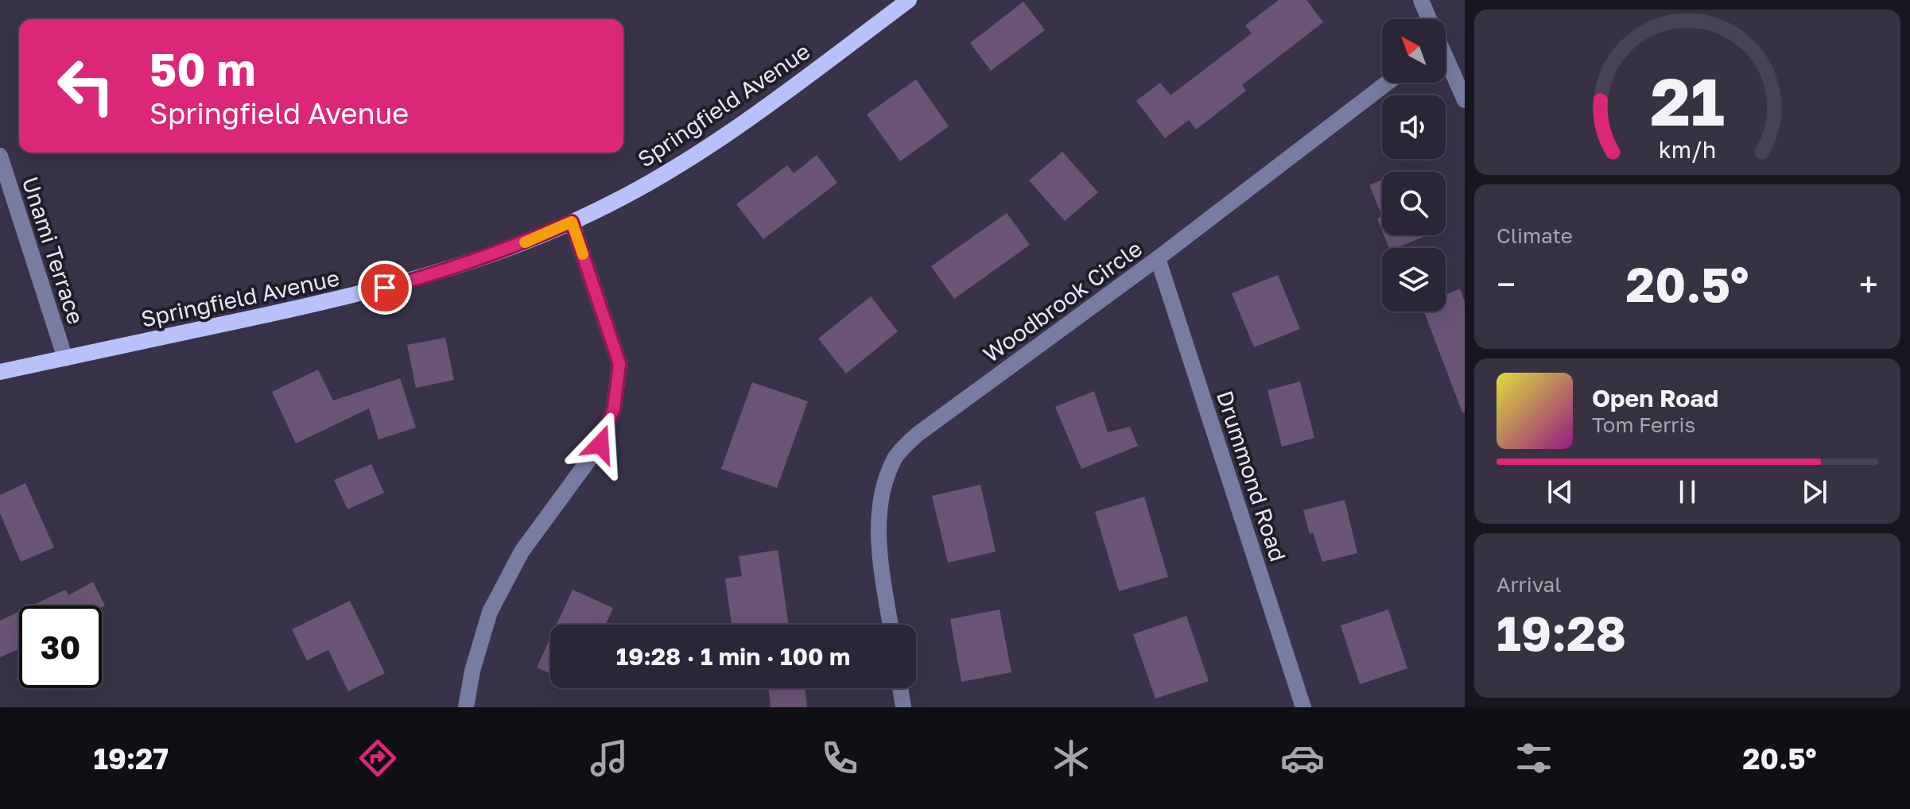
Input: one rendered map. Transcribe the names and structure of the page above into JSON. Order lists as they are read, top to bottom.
{
  "streets": {
    "main road": ["Springfield Avenue"],
    "street": ["Unami Terrace", "Woodbrook Circle", "Drummond Road"]
  },
  "crossings": [
    ["Springfield Avenue", "Unami Terrace"],
    ["Woodbrook Circle", "Drummond Road"]
  ],
  "north": "top left",
  "page": {
    "turn": ["50 m", "Springfield Avenue"],
    "tile": [
      "Climate",
      ["Arrival", "19:28"]
    ],
    "heat": ["−", "20.5°", "+"],
    "song": ["Open Road", "Tom Ferris"],
    "limit": "30",
    "trip": "19:28 · 1 min · 100 m",
    "tabs": ["19:27", "20.5°"],
    "gauge": ["21", "km/h"]
  }
}
